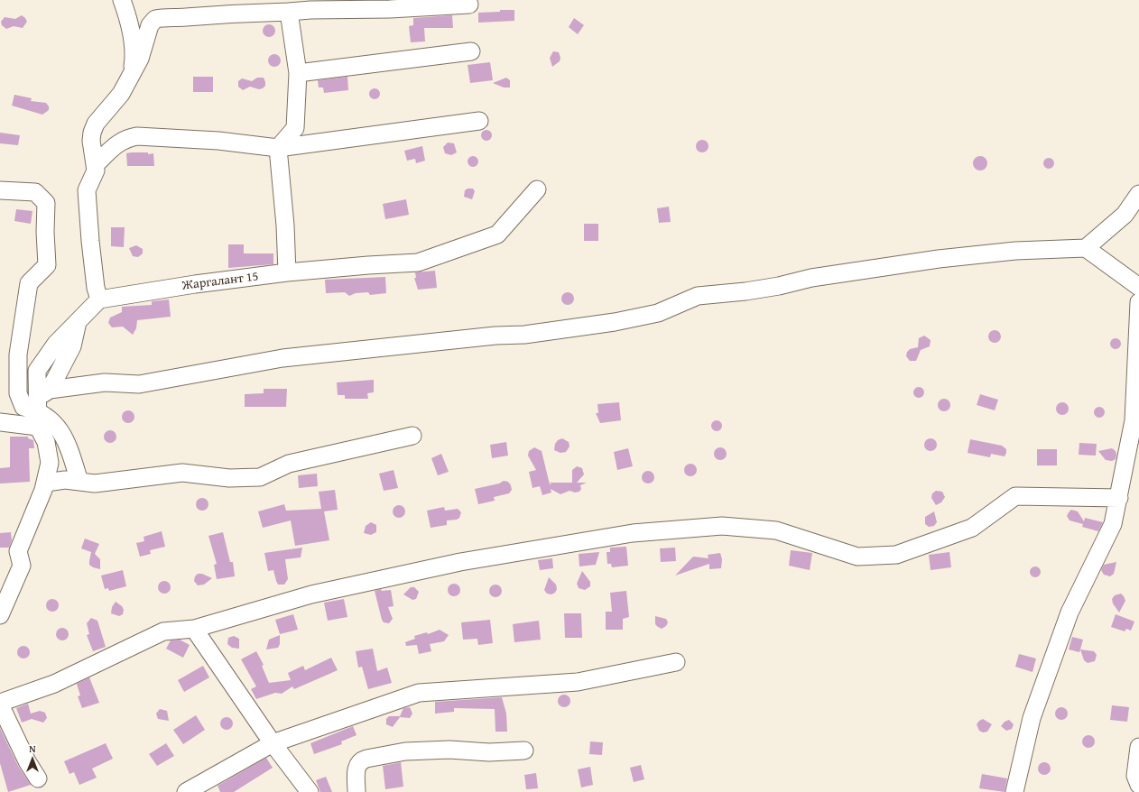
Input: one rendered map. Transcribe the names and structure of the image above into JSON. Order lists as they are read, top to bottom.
{
  "streets": {
    "street": ["Жаргалант 15"]
  },
  "north": "top"
}
